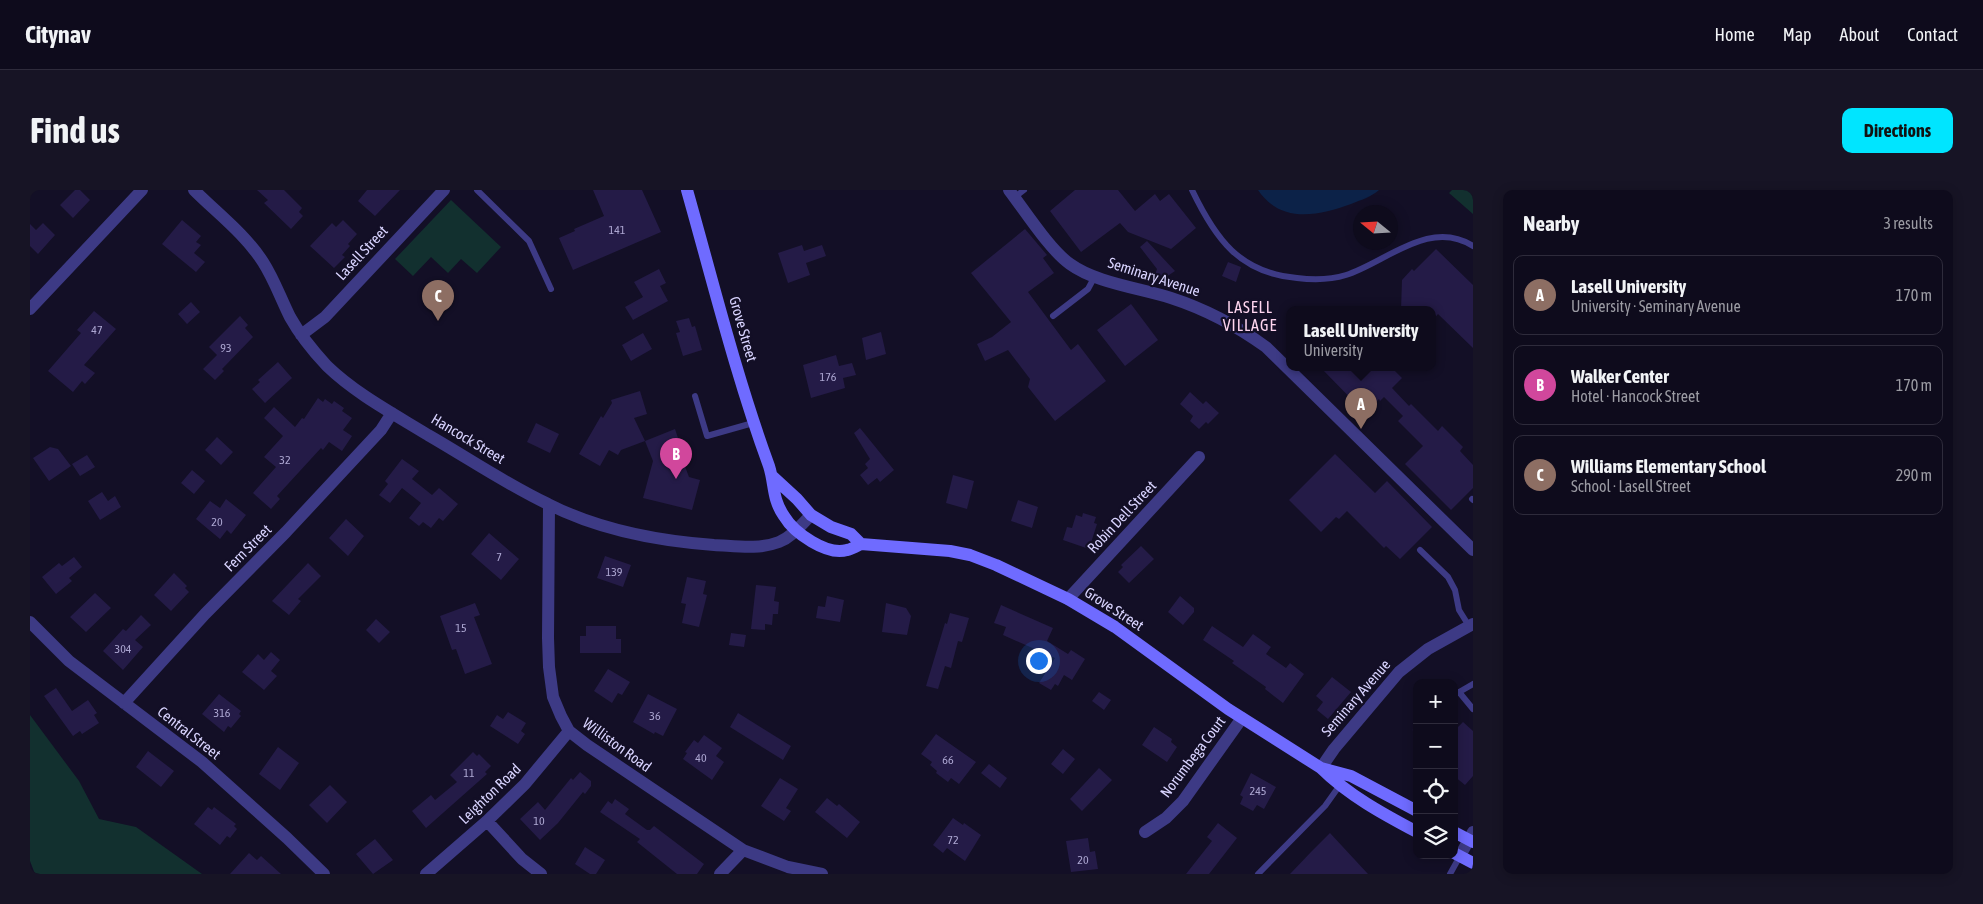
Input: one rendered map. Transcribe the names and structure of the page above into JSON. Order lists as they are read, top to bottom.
{
  "streets": {
    "main road": ["Grove Street"],
    "street": [
      "Lasell Street",
      "Seminary Avenue",
      "Hancock Street",
      "Robin Dell Street",
      "Fern Street",
      "Central Street",
      "Williston Road",
      "Norumbega Court",
      "Leighton Road"
    ]
  },
  "crossings": [
    ["Lasell Street", "Hancock Street"],
    ["Seminary Avenue", "Grove Street"],
    ["Grove Street", "Hancock Street"],
    ["Grove Street", "Robin Dell Street"],
    ["Grove Street", "Norumbega Court"],
    ["Hancock Street", "Fern Street"],
    ["Hancock Street", "Williston Road"],
    ["Fern Street", "Central Street"],
    ["Williston Road", "Leighton Road"]
  ],
  "districts": ["LASELL VILLAGE"],
  "house_numbers": [
    "141",
    "47",
    "93",
    "176",
    "32",
    "20",
    "7",
    "139",
    "15",
    "304",
    "316",
    "36",
    "40",
    "66",
    "11",
    "245",
    "10",
    "72",
    "20"
  ],
  "north": "left",
  "page": {
    "header": "Citynav",
    "nav": [
      "Home",
      "Map",
      "About",
      "Contact"
    ],
    "buttons": "Directions",
    "title": "Find us",
    "heading": ["Nearby", "3 results"],
    "list": [
      {
        "mark": "A",
        "name": "Lasell University",
        "note": "University · Seminary Avenue",
        "value": "170 m"
      },
      {
        "mark": "B",
        "name": "Walker Center",
        "note": "Hotel · Hancock Street",
        "value": "170 m"
      },
      {
        "mark": "C",
        "name": "Williams Elementary School",
        "note": "School · Lasell Street",
        "value": "290 m"
      }
    ],
    "pins": ["C", "A", "B"],
    "popup": ["Lasell University", "University"],
    "map_buttons": ["+", "−"]
  }
}
